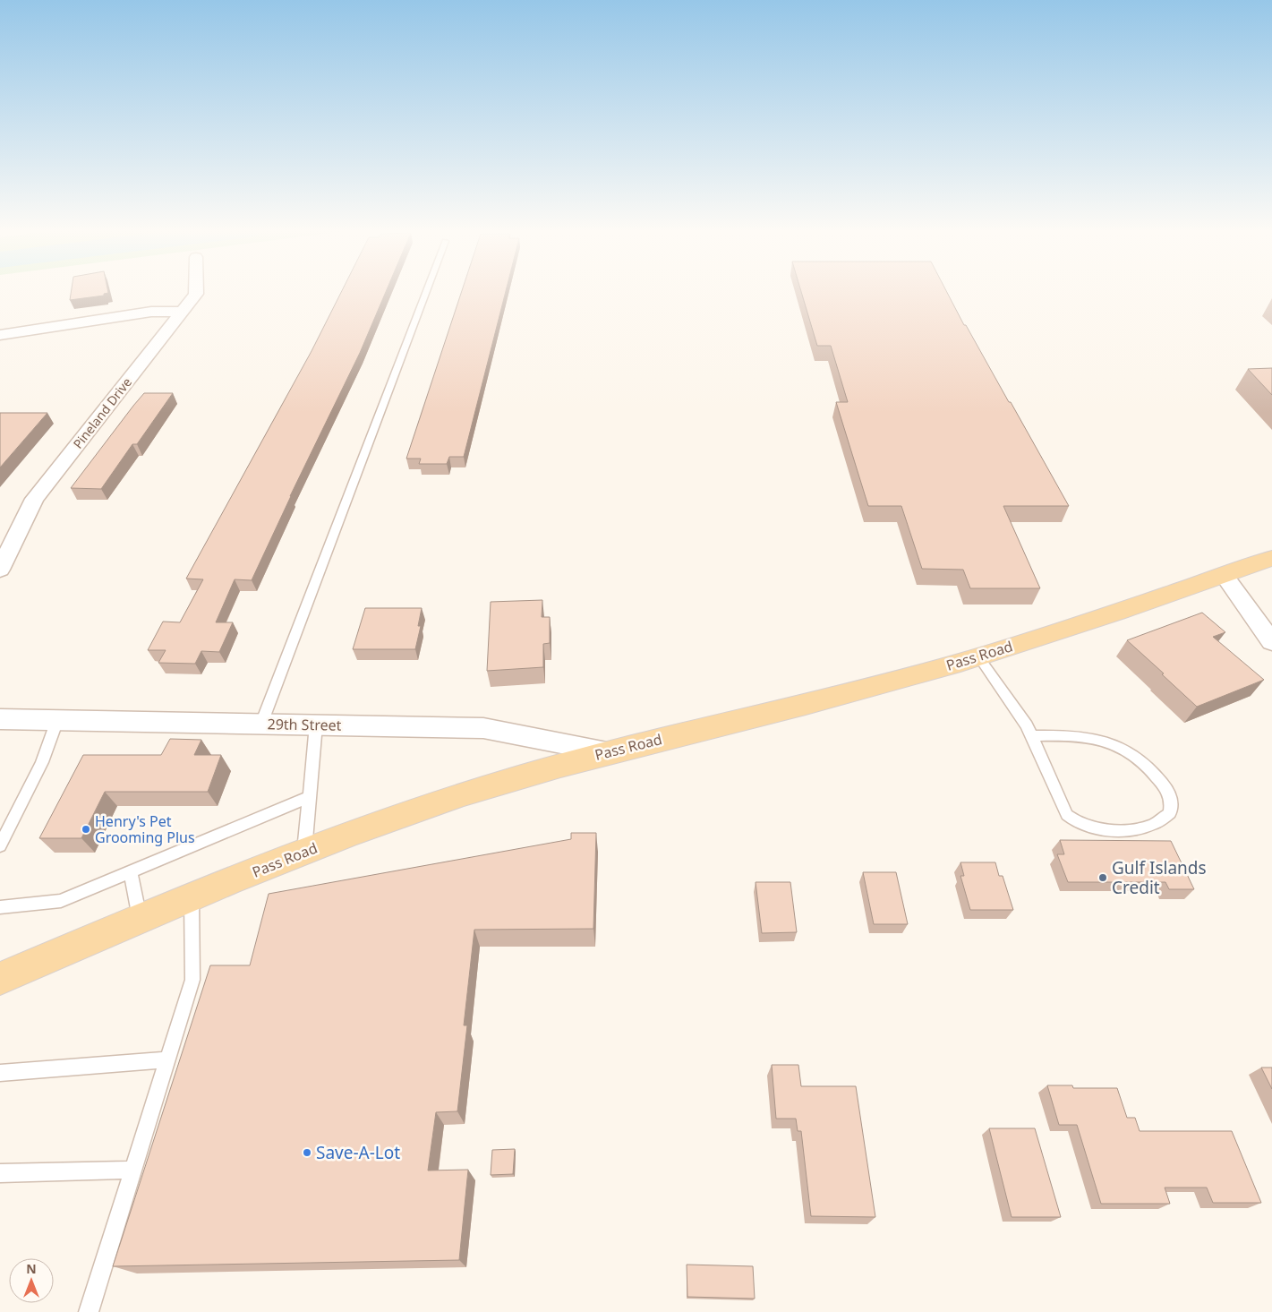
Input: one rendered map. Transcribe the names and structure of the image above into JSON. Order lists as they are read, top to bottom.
{
  "streets": {
    "main road": ["Pass Road"],
    "street": ["Pineland Drive", "29th Street"]
  },
  "crossings": [
    ["Pass Road", "29th Street"]
  ],
  "places": ["Henry's Pet Grooming Plus", "Gulf Islands Credit", "Save-A-Lot"],
  "north": "top"
}
